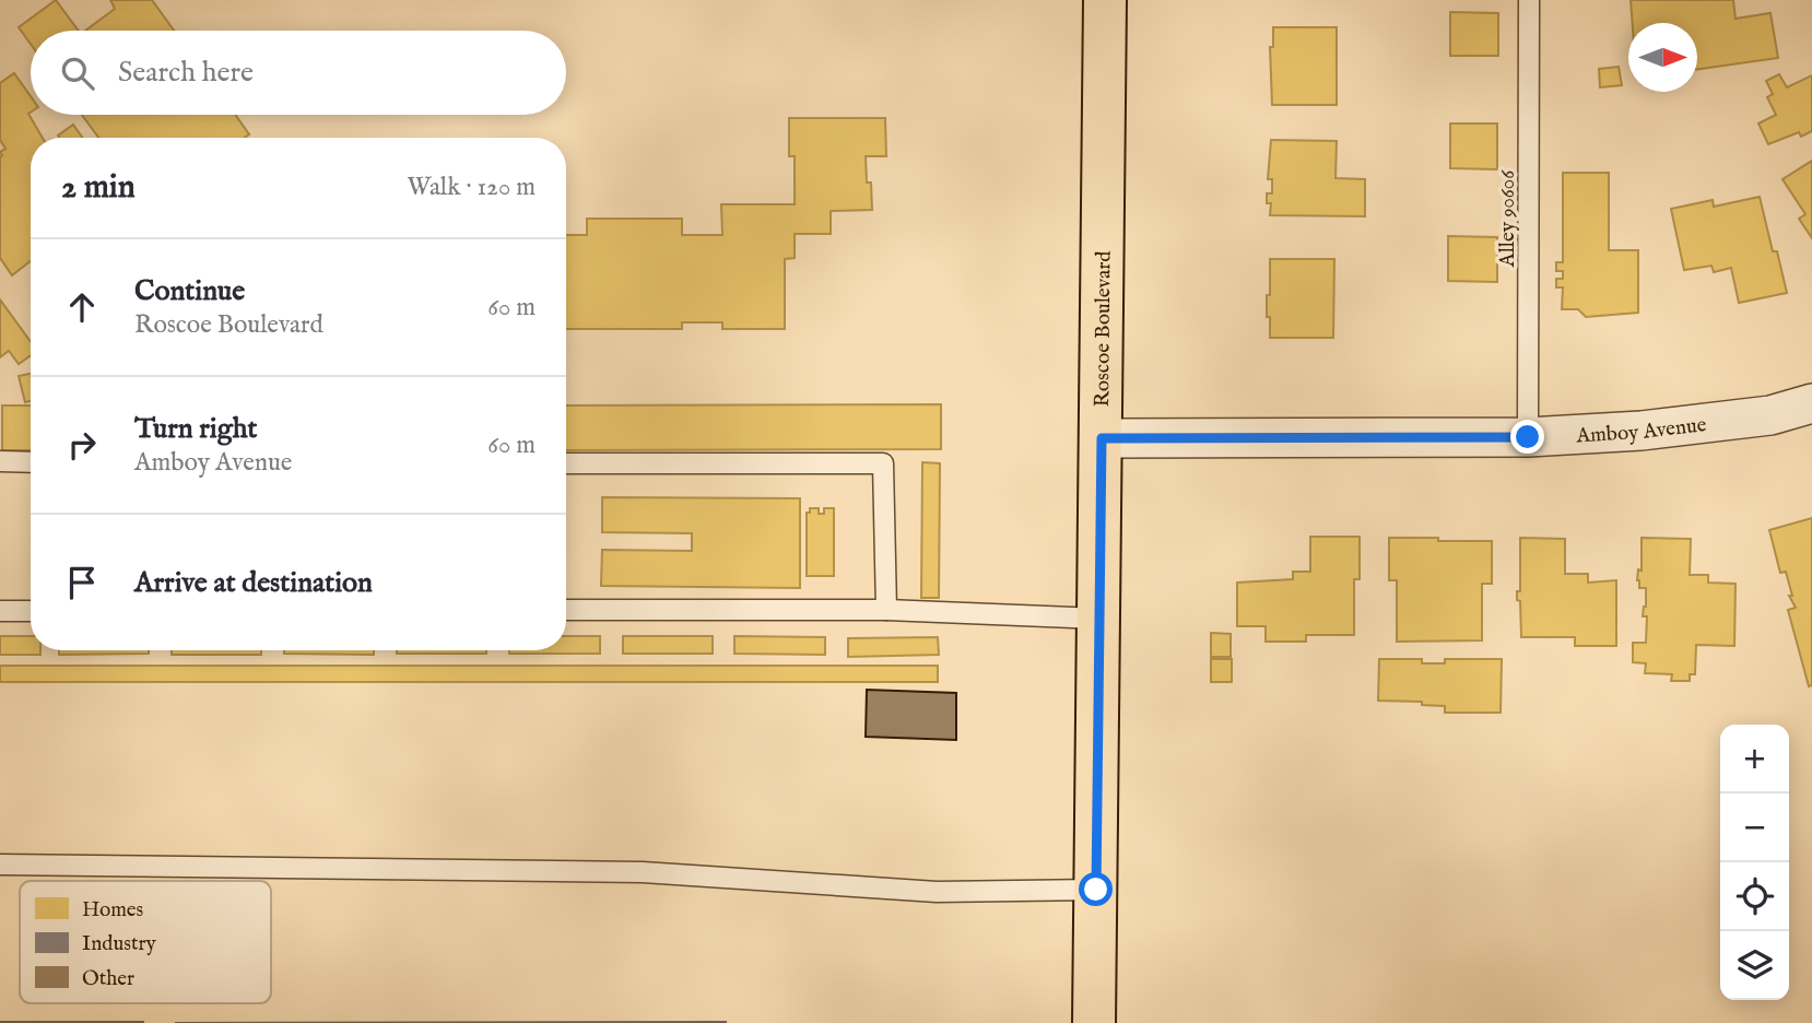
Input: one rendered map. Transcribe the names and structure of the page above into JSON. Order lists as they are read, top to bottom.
{
  "streets": {
    "main road": ["Roscoe Boulevard"],
    "street": ["Amboy Avenue"],
    "lane": ["Alley 90606"]
  },
  "crossings": [
    ["Alley 90606", "Amboy Avenue"],
    ["Roscoe Boulevard", "Amboy Avenue"]
  ],
  "legend": ["Homes", "Industry", "Other"],
  "north": "right",
  "page": {
    "search": "Search here",
    "heading": ["2 min", "Walk · 120 m"],
    "list": [
      ["Continue", "Roscoe Boulevard", "60 m"],
      ["Turn right", "Amboy Avenue", "60 m"],
      "Arrive at destination"
    ],
    "map_buttons": ["+", "−"]
  }
}
